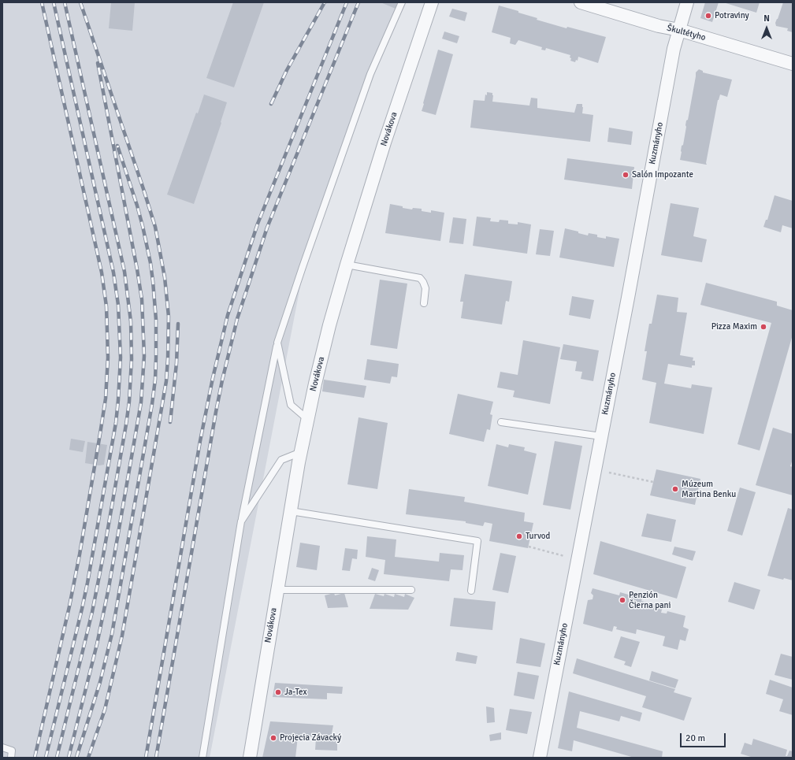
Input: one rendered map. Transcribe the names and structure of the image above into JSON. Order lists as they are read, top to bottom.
{
  "streets": {
    "street": ["Škultétyho", "Novákova", "Kuzmányho"]
  },
  "crossings": [
    ["Škultétyho", "Kuzmányho"]
  ],
  "places": [
    "Potraviny",
    "Salón Impozante",
    "Pizza Maxim",
    "Múzeum Martina Benku",
    "Turvod",
    "Penzión Čierna pani",
    "Ja-Tex",
    "Projecia Závacký"
  ],
  "scale_bar": "20 m",
  "north": "top"
}
